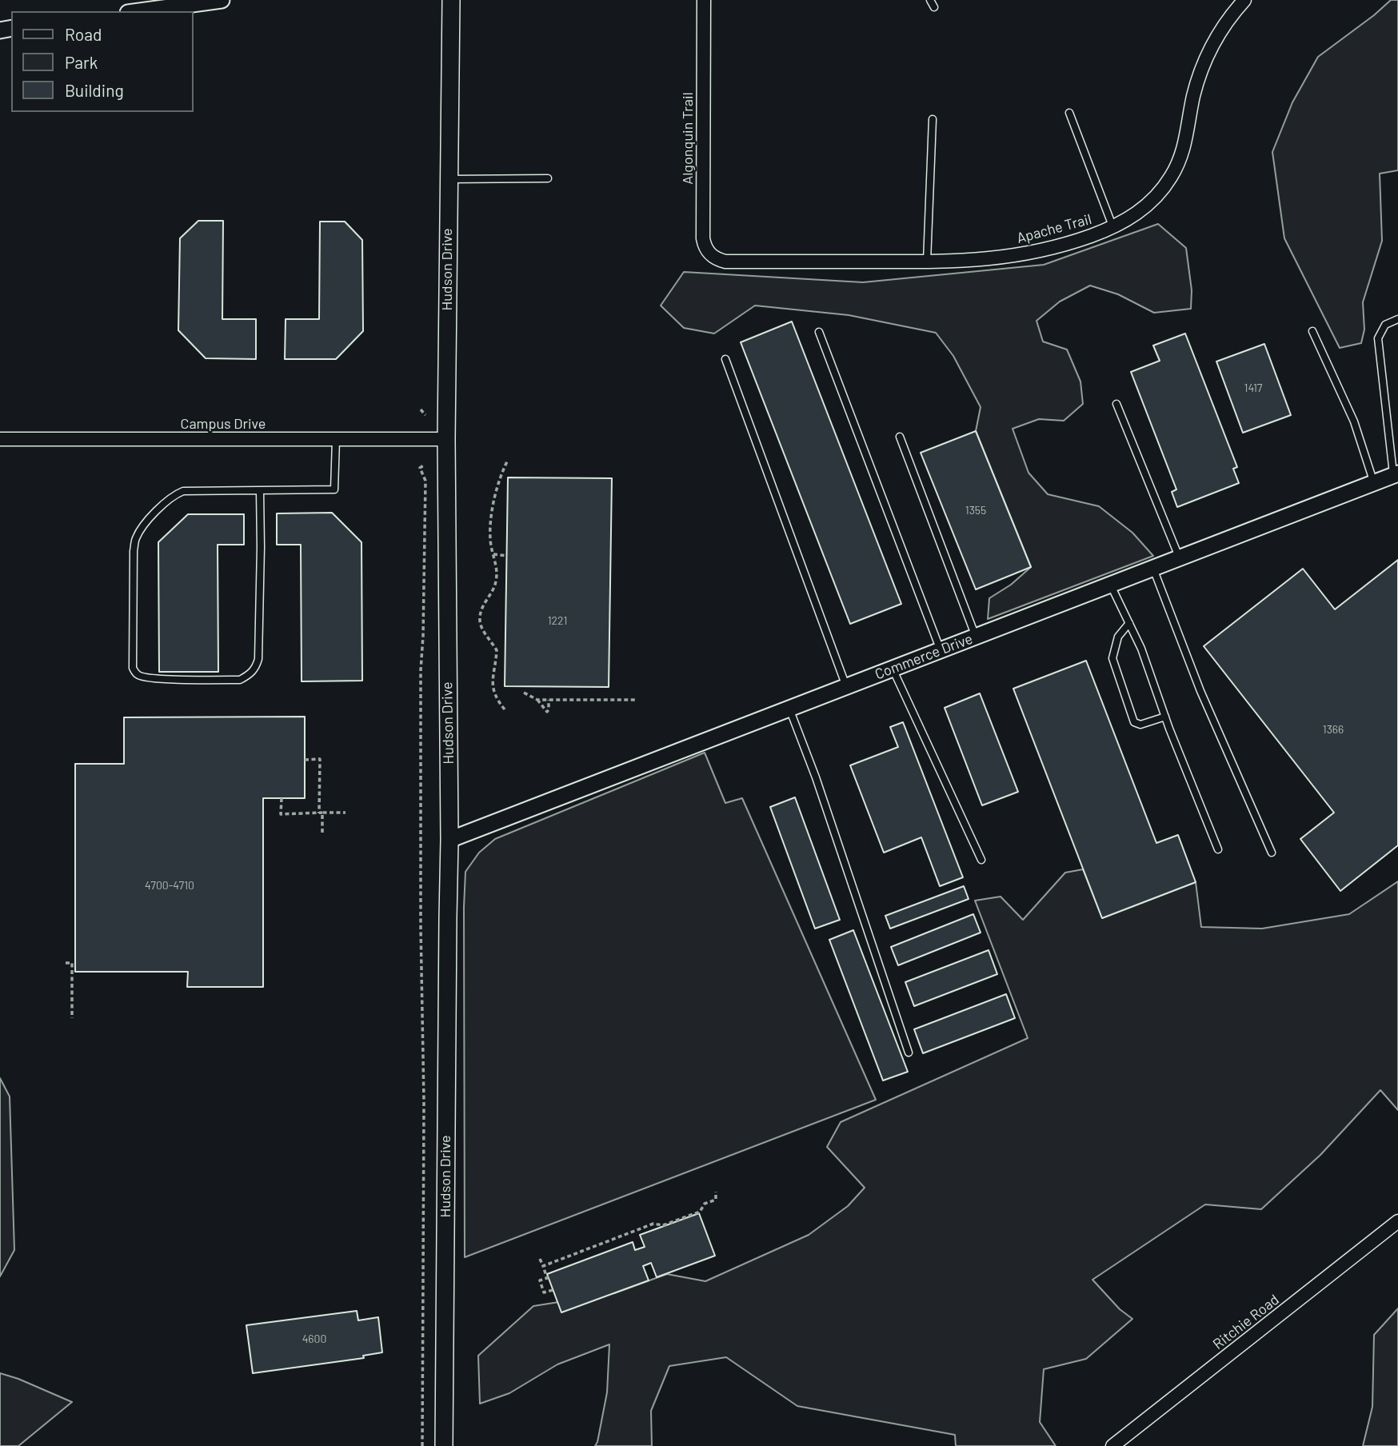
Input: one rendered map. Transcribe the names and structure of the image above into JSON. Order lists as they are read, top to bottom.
{
  "streets": {
    "main road": ["Hudson Drive"],
    "street": [
      "Algonquin Trail",
      "Apache Trail",
      "Campus Drive",
      "Commerce Drive",
      "Ritchie Road"
    ]
  },
  "crossings": [
    ["Algonquin Trail", "Apache Trail"],
    ["Hudson Drive", "Campus Drive"],
    ["Hudson Drive", "Commerce Drive"]
  ],
  "house_numbers": [
    "1417",
    "1355",
    "1221",
    "1366",
    "4700-4710",
    "4600"
  ],
  "legend": ["Road", "Park", "Building"]
}
